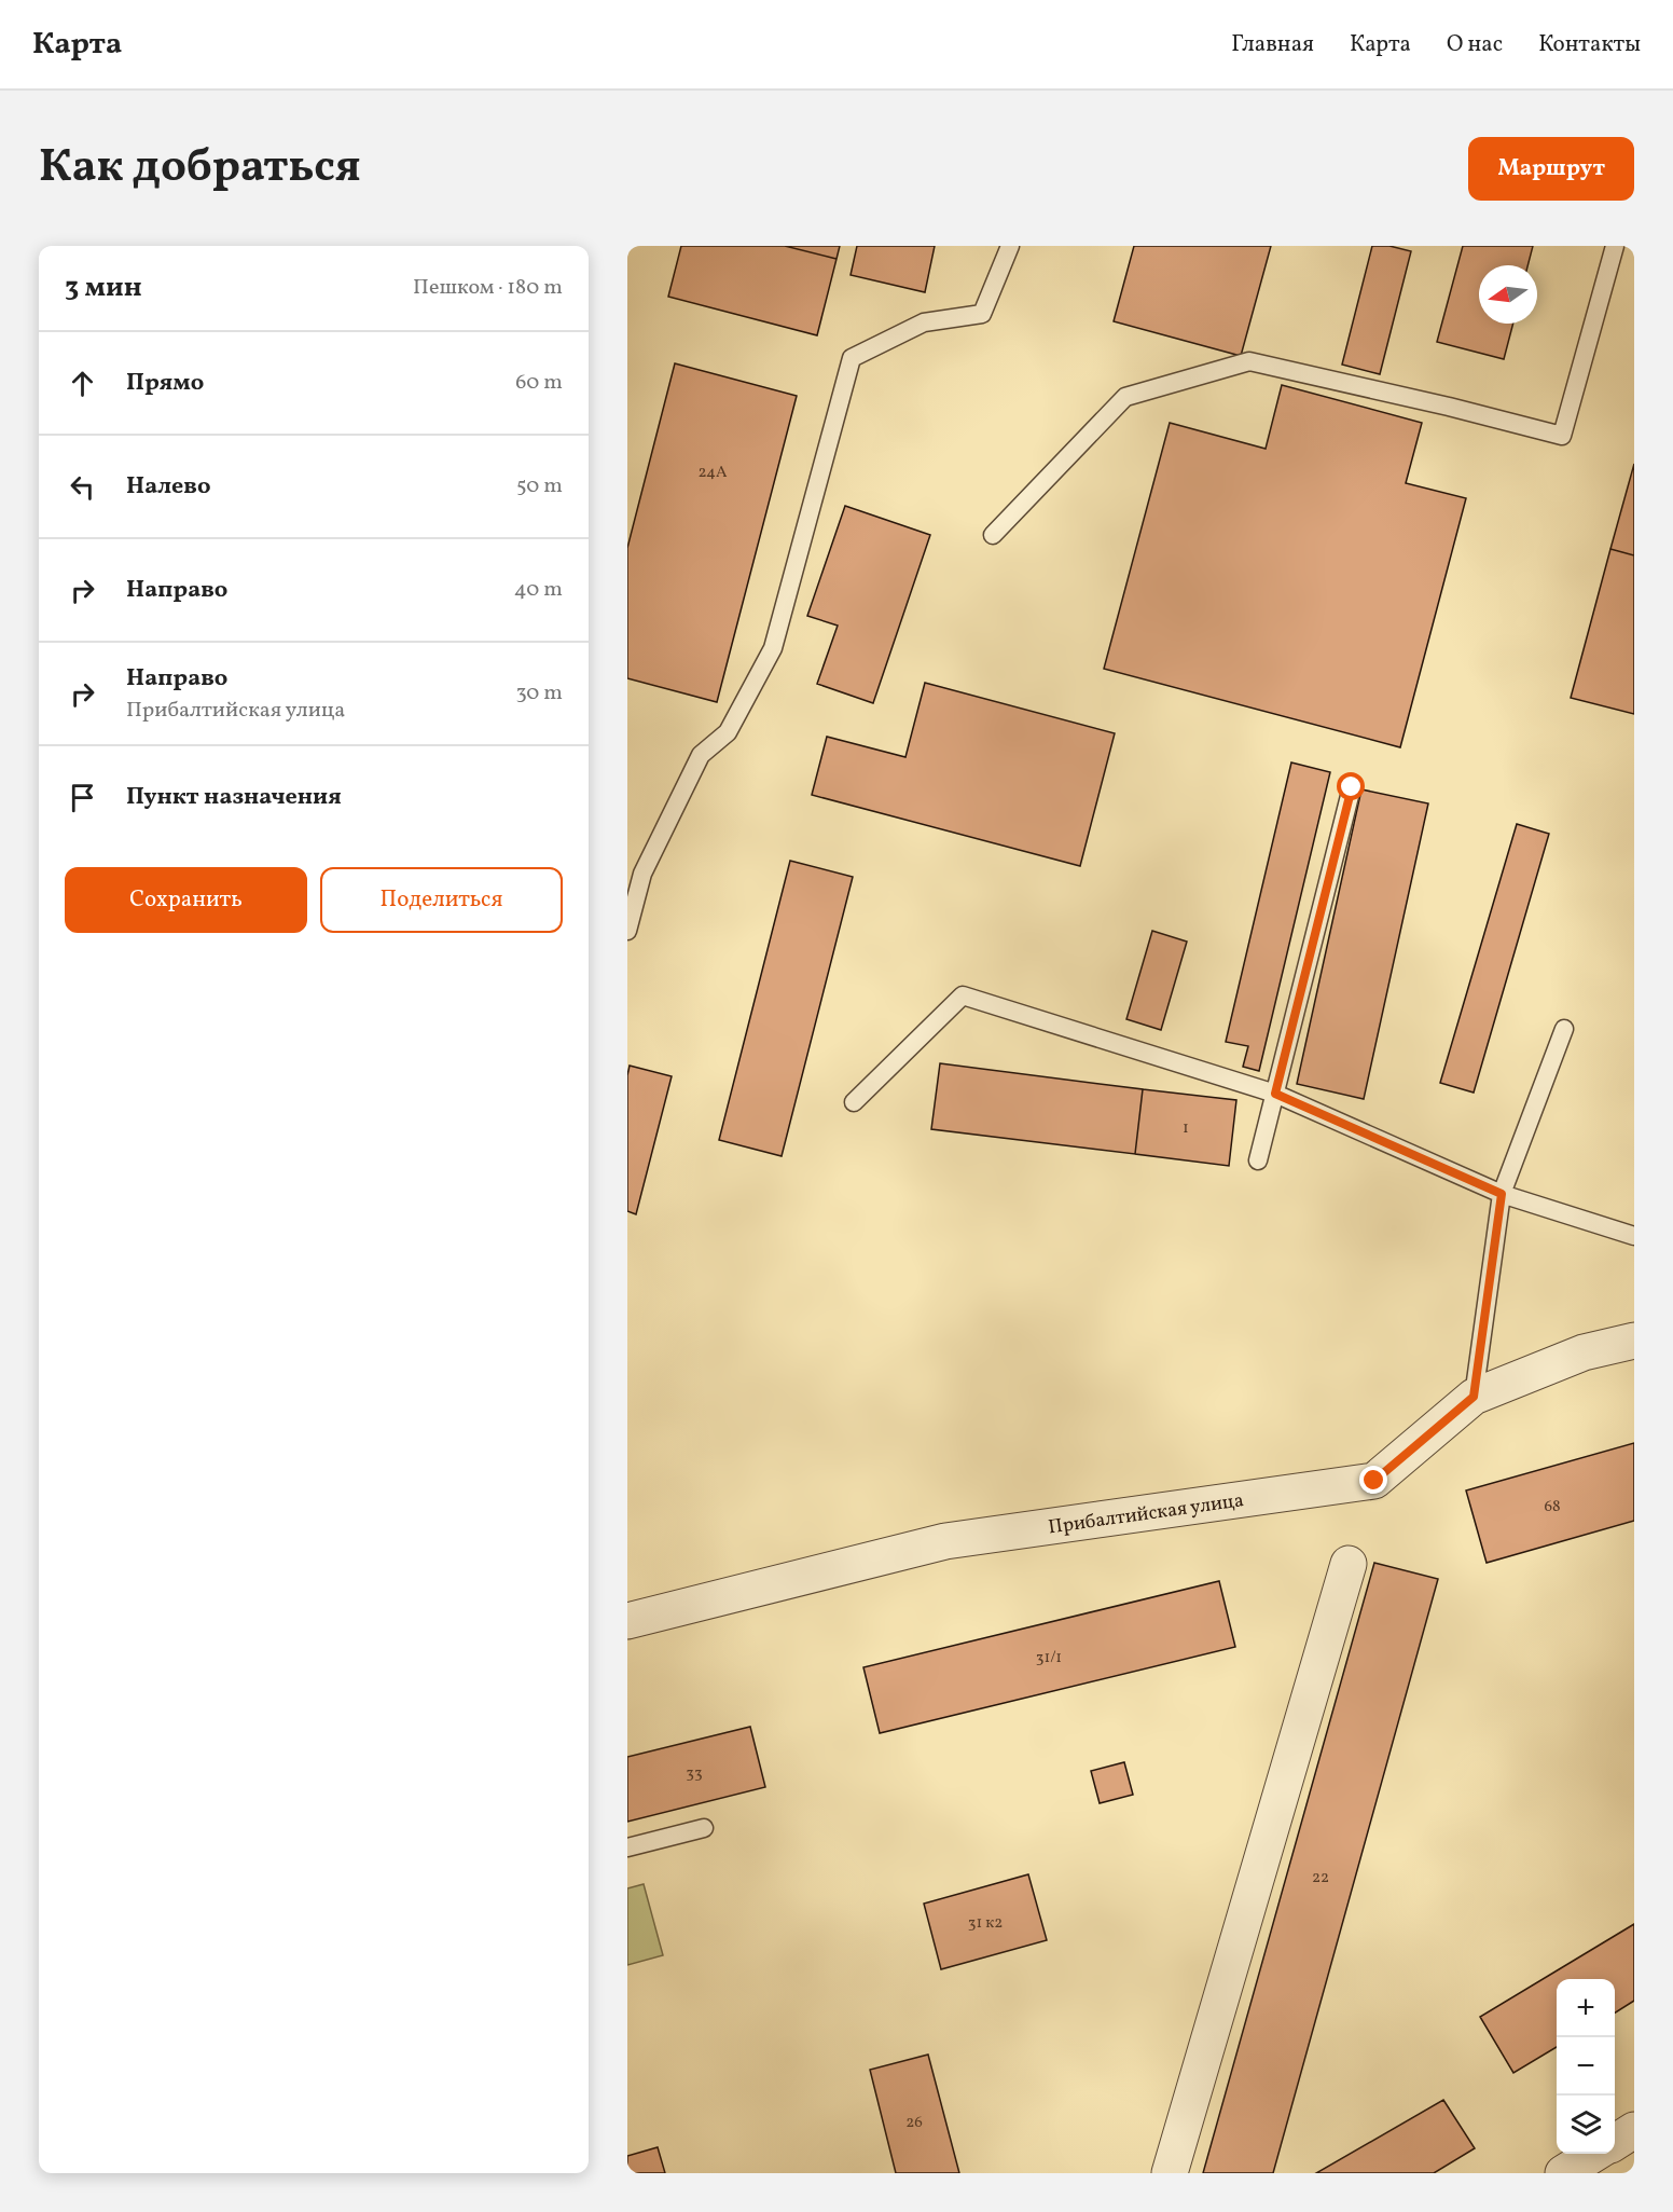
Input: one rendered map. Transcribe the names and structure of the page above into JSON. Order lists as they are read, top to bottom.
{
  "streets": {
    "street": ["Прибалтийская улица"]
  },
  "house_numbers": [
    "24А",
    "1",
    "68",
    "31/1",
    "33",
    "22",
    "31 к2",
    "26"
  ],
  "north": "left",
  "page": {
    "header": "Карта",
    "nav": [
      "Главная",
      "Карта",
      "О нас",
      "Контакты"
    ],
    "title": "Как добраться",
    "buttons": [
      "Маршрут",
      ["Сохранить", "Поделиться"]
    ],
    "heading": ["3 мин", "Пешком · 180 m"],
    "list": [
      ["Прямо", "60 m"],
      ["Налево", "50 m"],
      ["Направо", "40 m"],
      ["Направо", "Прибалтийская улица", "30 m"],
      "Пункт назначения"
    ],
    "map_buttons": ["+", "−"]
  }
}
